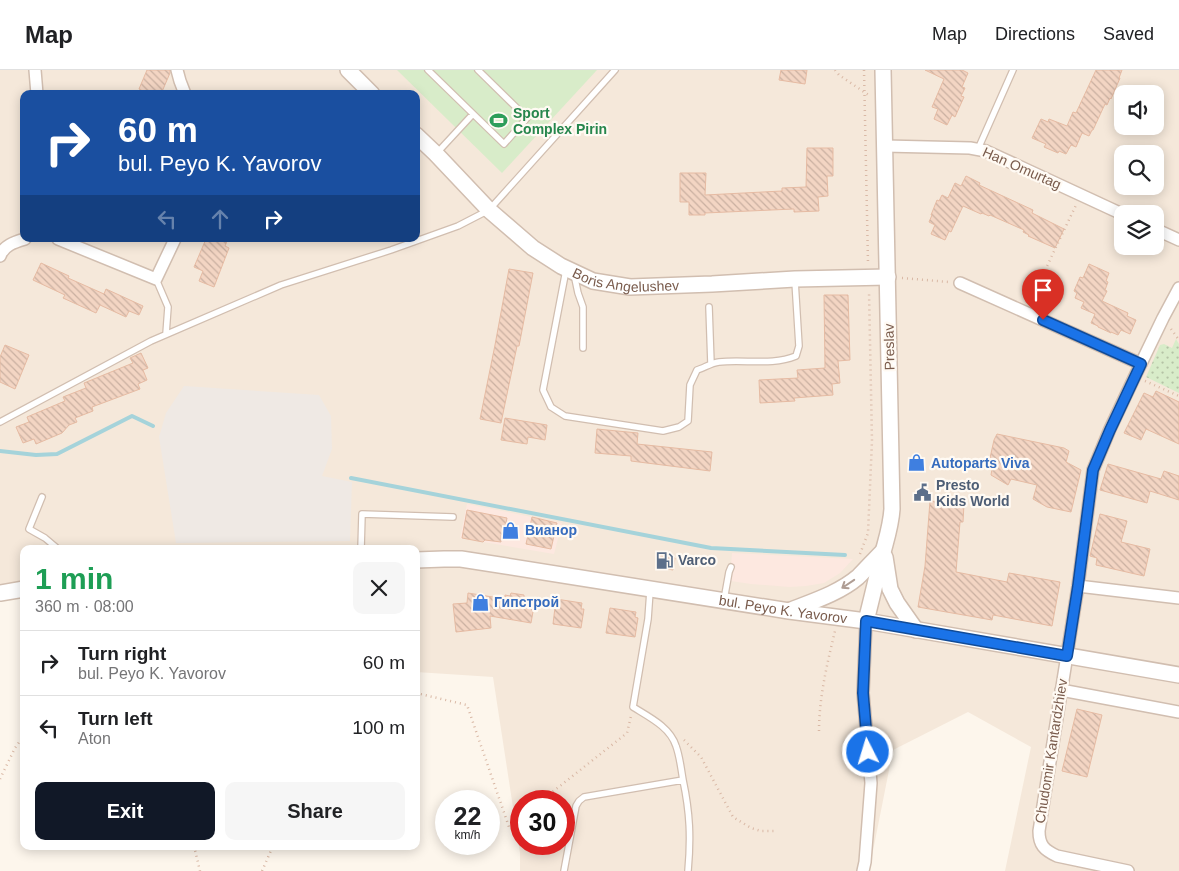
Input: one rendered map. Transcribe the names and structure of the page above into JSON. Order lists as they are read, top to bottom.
{
  "streets": {
    "street": [
      "Han Omurtag",
      "Boris Angelushev",
      "Preslav",
      "bul. Peyo K. Yavorov",
      "Chudomir Kantardzhiev"
    ]
  },
  "crossings": [
    ["Han Omurtag", "Preslav"],
    ["Boris Angelushev", "Preslav"],
    ["Preslav", "bul. Peyo K. Yavorov"],
    ["bul. Peyo K. Yavorov", "Chudomir Kantardzhiev"]
  ],
  "places": {
    "sports": ["Sport Complex Pirin"],
    "shop": ["Аutoparts Viva", "Вианор", "Гипстрой"],
    "public building": ["Presto Kids World"],
    "fuel station": ["Varco"]
  },
  "page": {
    "header": "Map",
    "nav": ["Map", "Directions", "Saved"],
    "turn": ["60 m", "bul. Peyo K. Yavorov"],
    "heading": ["1 min", "360 m · 08:00"],
    "list": [
      {
        "name": "Turn right",
        "note": "bul. Peyo K. Yavorov",
        "value": "60 m"
      },
      {
        "name": "Turn left",
        "note": "Aton",
        "value": "100 m"
      }
    ],
    "buttons": ["Exit", "Share"],
    "speed": "22 km/h",
    "limit": "30"
  }
}
